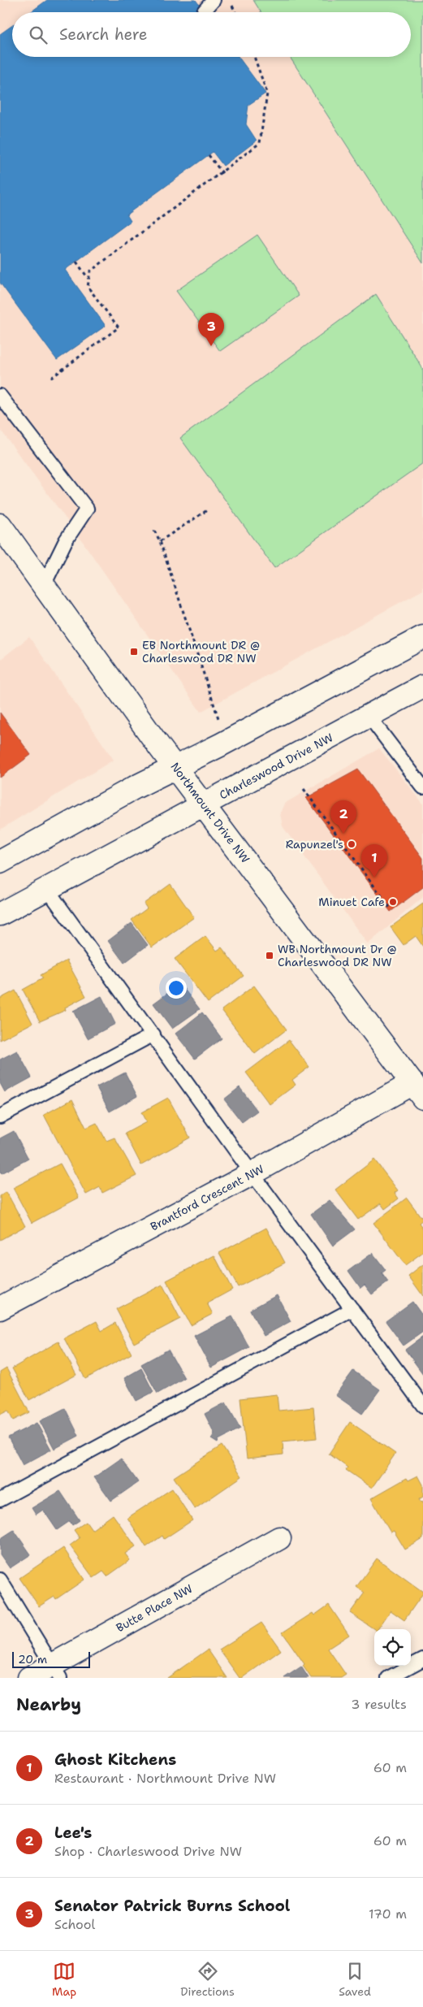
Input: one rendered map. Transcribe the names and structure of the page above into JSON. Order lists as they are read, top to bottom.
{
  "streets": {
    "street": [
      "Charleswood Drive NW",
      "Northmount Drive NW",
      "Brantford Crescent NW",
      "Butte Place NW"
    ]
  },
  "crossings": [
    ["Charleswood Drive NW", "Northmount Drive NW"],
    ["Northmount Drive NW", "Brantford Crescent NW"]
  ],
  "places": {
    "transit": ["EB Northmount DR @ Charleswood DR NW", "WB Northmount Dr @ Charleswood DR NW"],
    "other": ["Rapunzel's", "Minuet Cafe"]
  },
  "scale_bar": "20 m",
  "page": {
    "search": "Search here",
    "pins": ["3", "2", "1"],
    "scale": "20 m",
    "heading": ["Nearby", "3 results"],
    "list": [
      {
        "mark": "1",
        "name": "Ghost Kitchens",
        "note": "Restaurant · Northmount Drive NW",
        "value": "60 m"
      },
      {
        "mark": "2",
        "name": "Lee's",
        "note": "Shop · Charleswood Drive NW",
        "value": "60 m"
      },
      {
        "mark": "3",
        "name": "Senator Patrick Burns School",
        "note": "School",
        "value": "170 m"
      }
    ],
    "nav": ["Map", "Directions", "Saved"]
  }
}
